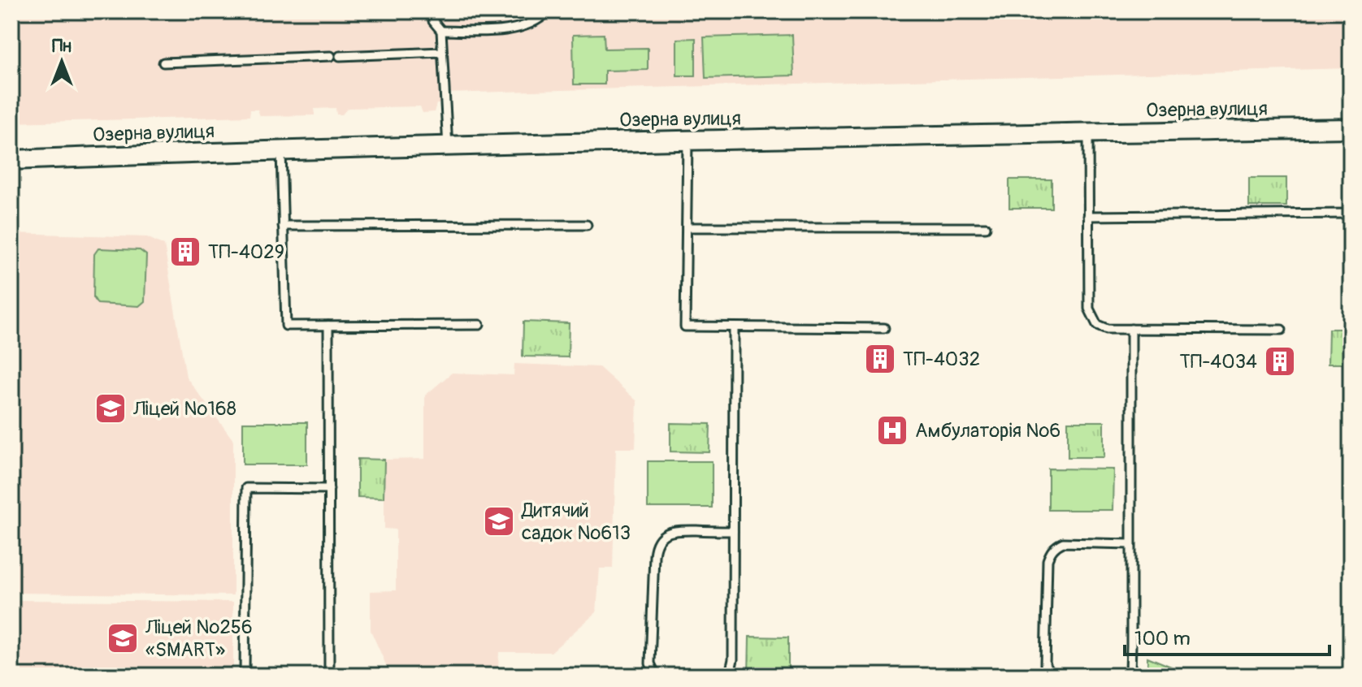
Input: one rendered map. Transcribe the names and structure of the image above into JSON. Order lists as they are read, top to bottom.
{
  "streets": {
    "street": ["Озерна вулиця"]
  },
  "places": {
    "building": ["ТП-4029", "ТП-4032", "ТП-4034"],
    "school or university": ["Ліцей №168", "Дитячий садок №613", "Ліцей №256 «SMART»"],
    "hospital": ["Амбулаторія №6"]
  },
  "scale_bar": "100 m",
  "north": "top"
}
